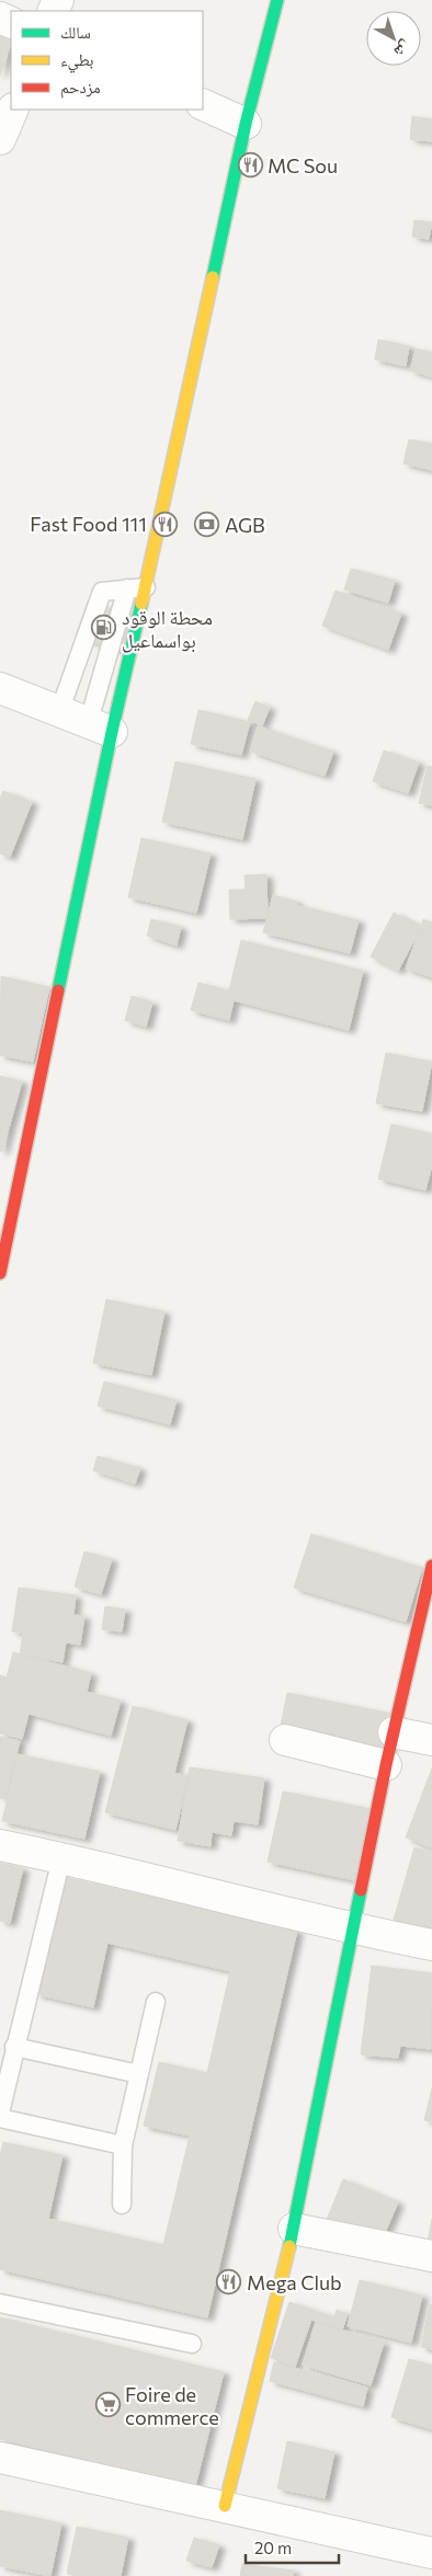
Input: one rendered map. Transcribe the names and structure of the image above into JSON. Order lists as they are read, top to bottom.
{
  "places": {
    "restaurant": ["MC Sou", "Fast Food 111", "Mega Club"],
    "bank": ["AGB"],
    "fuel station": ["محطة الوقود بواسماعيل"],
    "supermarket": ["Foire de commerce"]
  },
  "legend": ["سالك", "بطيء", "مزدحم"],
  "scale_bar": "20 m",
  "north": "bottom right"
}
